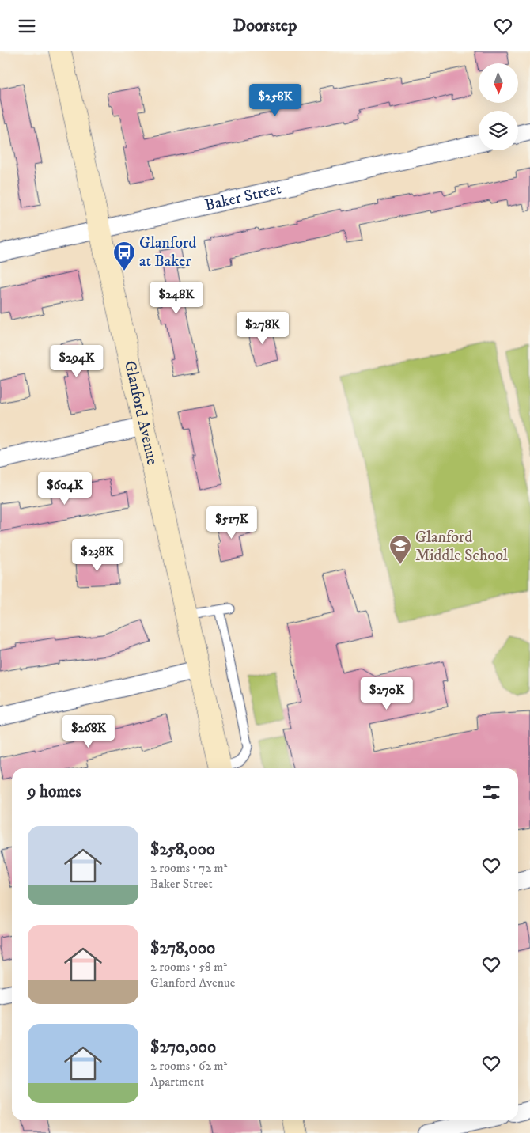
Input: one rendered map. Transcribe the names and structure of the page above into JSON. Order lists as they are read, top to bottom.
{
  "streets": {
    "main road": ["Glanford Avenue"],
    "street": ["Baker Street"]
  },
  "crossings": [
    ["Baker Street", "Glanford Avenue"]
  ],
  "places": {
    "bus stop": ["Glanford at Baker"],
    "school or university": ["Glanford Middle School"]
  },
  "north": "bottom",
  "page": {
    "header": "Doorstep",
    "price": [
      "$258K",
      "$248K",
      "$278K",
      "$294K",
      "$604K",
      "$517K",
      "$238K",
      "$270K",
      "$268K"
    ],
    "heading": "9 homes",
    "list": [
      {
        "name": "$258,000",
        "note": "2 rooms · 72 m² · Baker Street"
      },
      {
        "name": "$278,000",
        "note": "2 rooms · 58 m² · Glanford Avenue"
      },
      {
        "name": "$270,000",
        "note": "2 rooms · 62 m² · Apartment"
      }
    ]
  }
}
